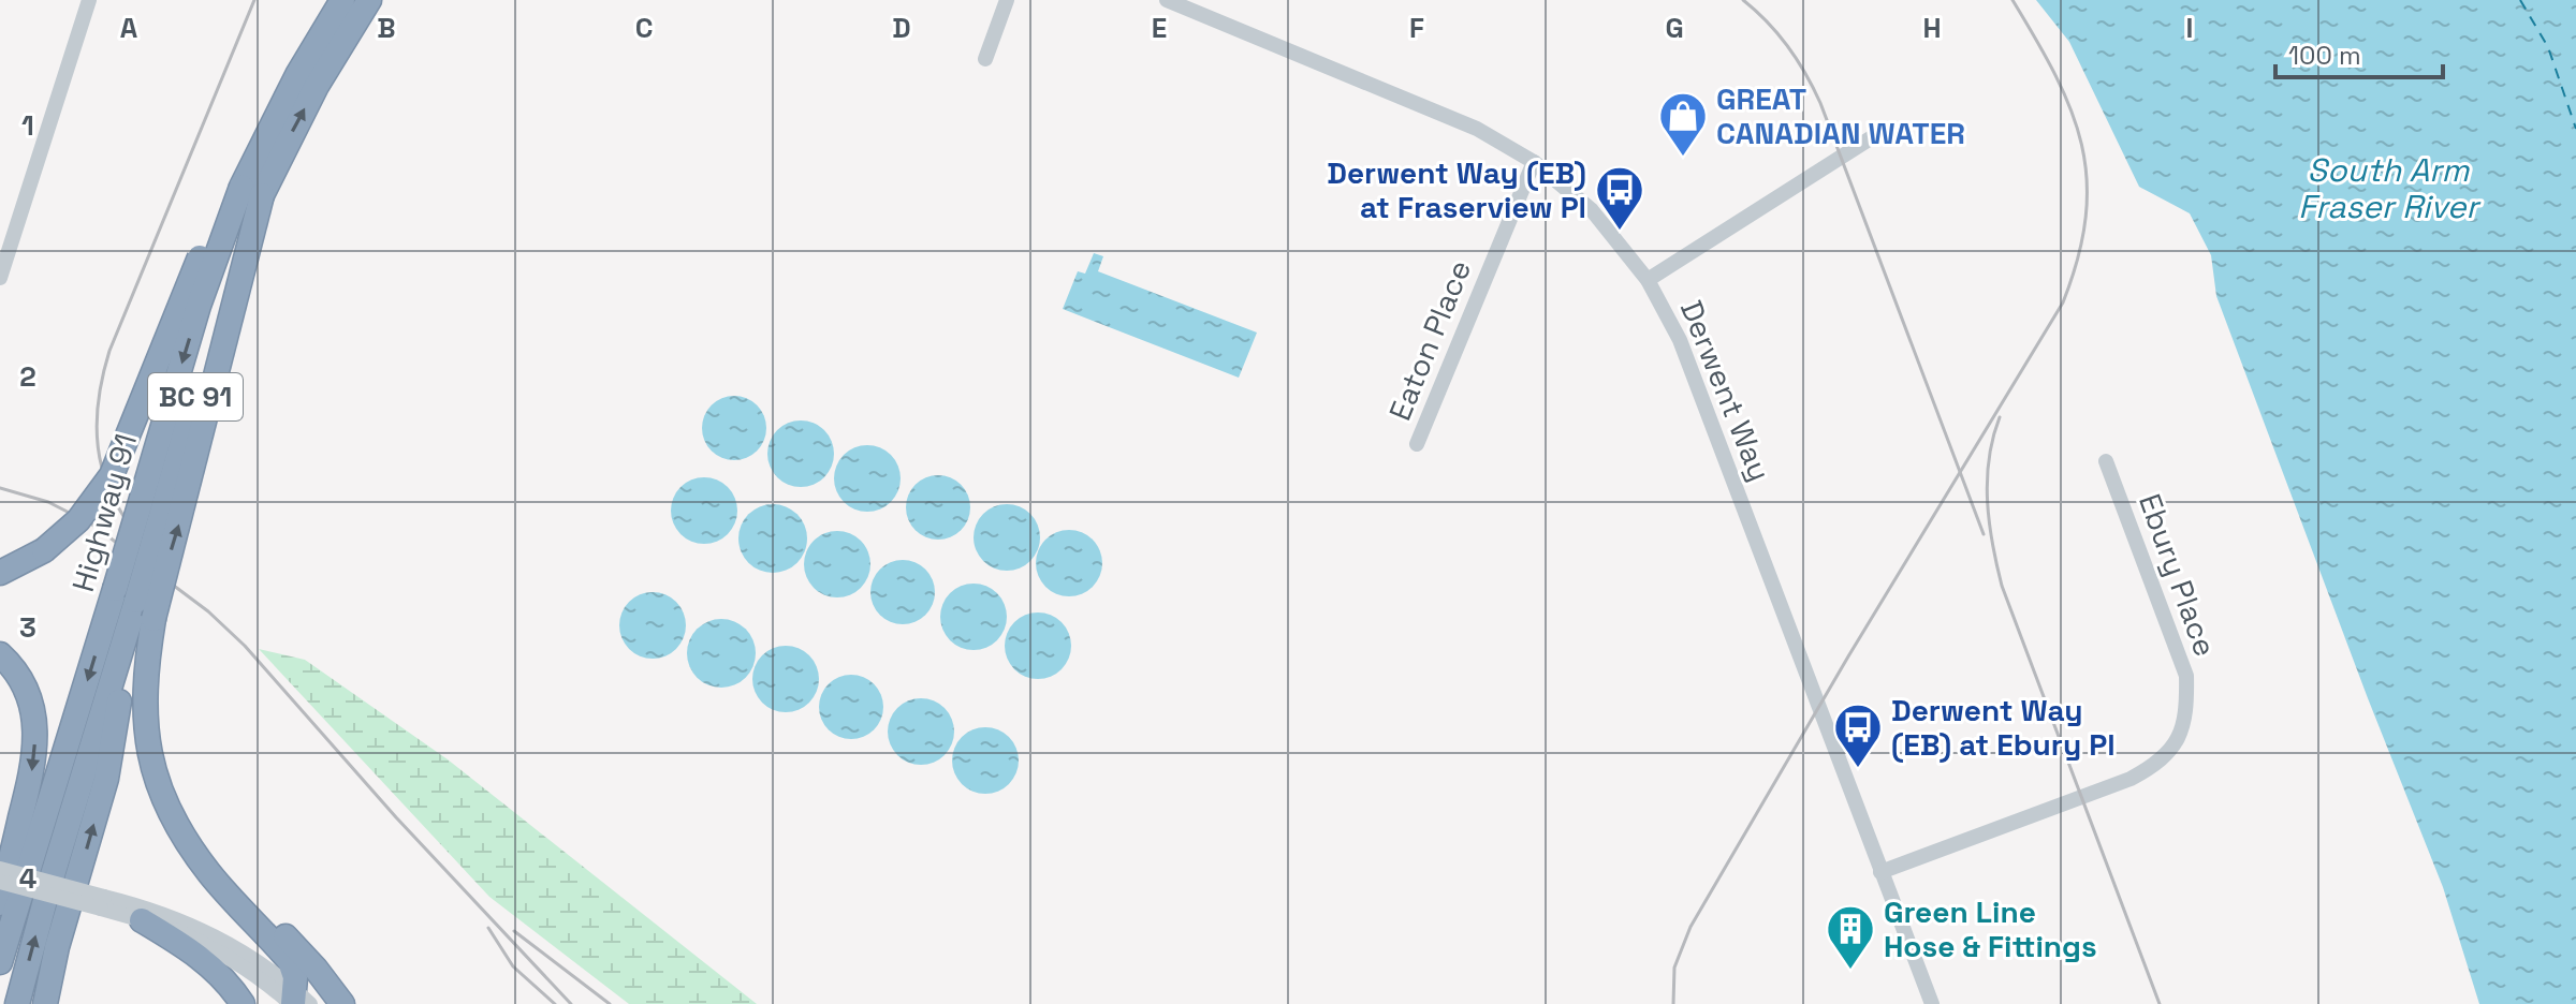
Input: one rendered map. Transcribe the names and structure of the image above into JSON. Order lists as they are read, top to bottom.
{
  "streets": {
    "highway": ["BC 91", "Highway 91"],
    "street": ["Eaton Place", "Derwent Way", "Ebury Place"]
  },
  "crossings": [
    ["Eaton Place", "Derwent Way"],
    ["Derwent Way", "Ebury Place"]
  ],
  "water": ["South Arm Fraser River"],
  "places": {
    "shop": ["GREAT CANADIAN WATER"],
    "bus stop": ["Derwent Way (EB) at Fraserview Pl", "Derwent Way (EB) at Ebury Pl"],
    "building": ["Green Line Hose & Fittings"]
  },
  "scale_bar": "100 m",
  "grid": {
    "columns": [
      "A",
      "B",
      "C",
      "D",
      "E",
      "F",
      "G",
      "H",
      "I"
    ],
    "rows": [
      "1",
      "2",
      "3",
      "4"
    ]
  }
}
